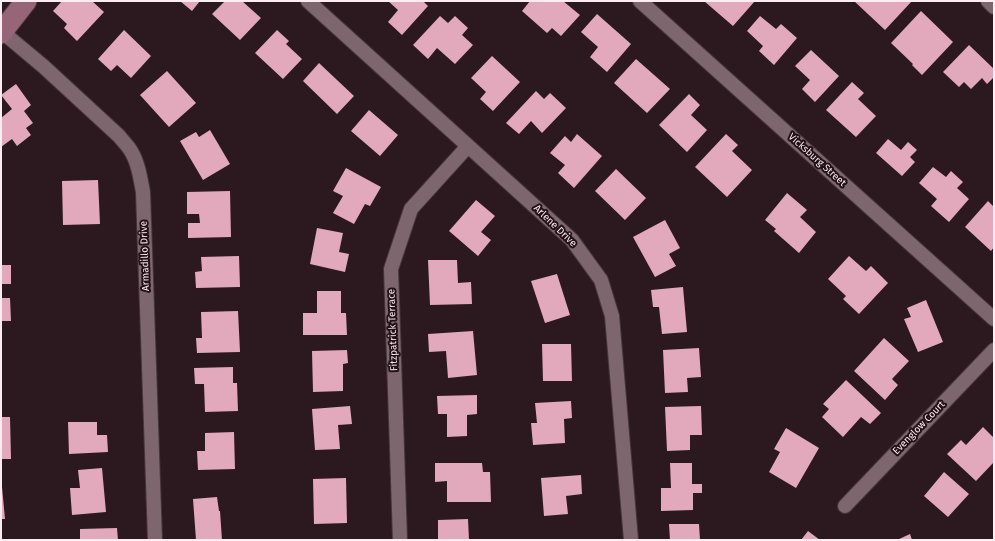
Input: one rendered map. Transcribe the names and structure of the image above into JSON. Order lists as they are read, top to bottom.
{
  "streets": {
    "street": [
      "Vicksburg Street",
      "Arlene Drive",
      "Armadillo Drive",
      "Fitzpatrick Terrace",
      "Evenglow Court"
    ]
  },
  "crossings": [
    ["Arlene Drive", "Fitzpatrick Terrace"]
  ]
}
